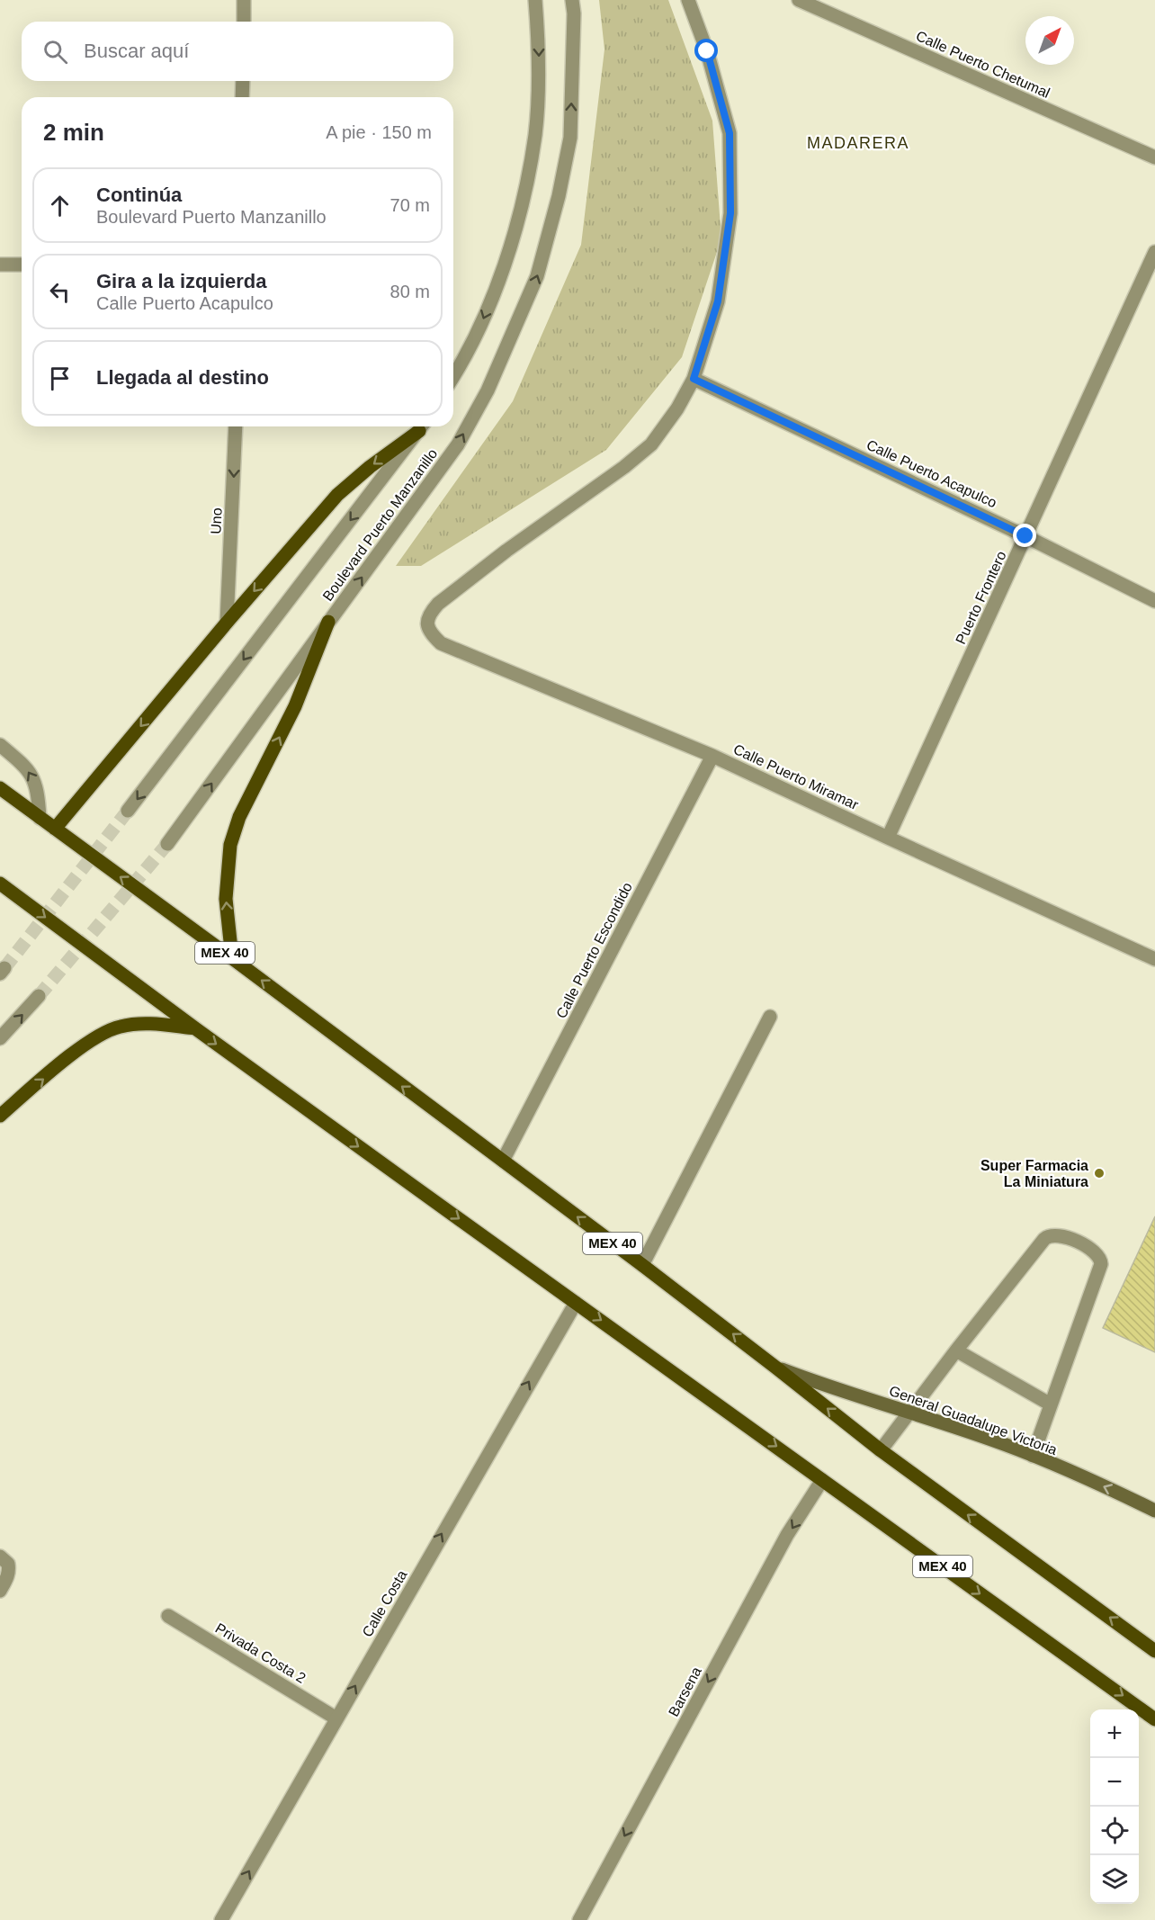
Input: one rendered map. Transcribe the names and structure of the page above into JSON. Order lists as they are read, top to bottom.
{
  "streets": {
    "main road": ["MEX 40", "General Guadalupe Victoria"],
    "street": [
      "Calle Puerto Chetumal",
      "Calle Puerto Acapulco",
      "Uno",
      "Boulevard Puerto Manzanillo",
      "Puerto Frontero",
      "Calle Puerto Miramar",
      "Calle Puerto Escondido",
      "Calle Costa",
      "Privada Costa 2",
      "Barsena"
    ]
  },
  "crossings": [
    ["Calle Puerto Acapulco", "Puerto Frontero"],
    ["Calle Puerto Acapulco", "Calle Puerto Miramar"],
    ["Puerto Frontero", "Calle Puerto Miramar"],
    ["Calle Puerto Miramar", "Calle Puerto Escondido"],
    ["Calle Puerto Escondido", "MEX 40"],
    ["MEX 40", "General Guadalupe Victoria"],
    ["MEX 40", "Calle Costa"],
    ["MEX 40", "Barsena"],
    ["Calle Costa", "Privada Costa 2"]
  ],
  "one_way": ["Uno", "Calle Costa", "Barsena"],
  "districts": ["MADARERA"],
  "places": ["Super Farmacia La Miniatura"],
  "north": "top right",
  "page": {
    "search": "Buscar aquí",
    "heading": ["2 min", "A pie · 150 m"],
    "list": [
      ["Continúa", "Boulevard Puerto Manzanillo", "70 m"],
      ["Gira a la izquierda", "Calle Puerto Acapulco", "80 m"],
      "Llegada al destino"
    ],
    "map_buttons": ["+", "−"]
  }
}
